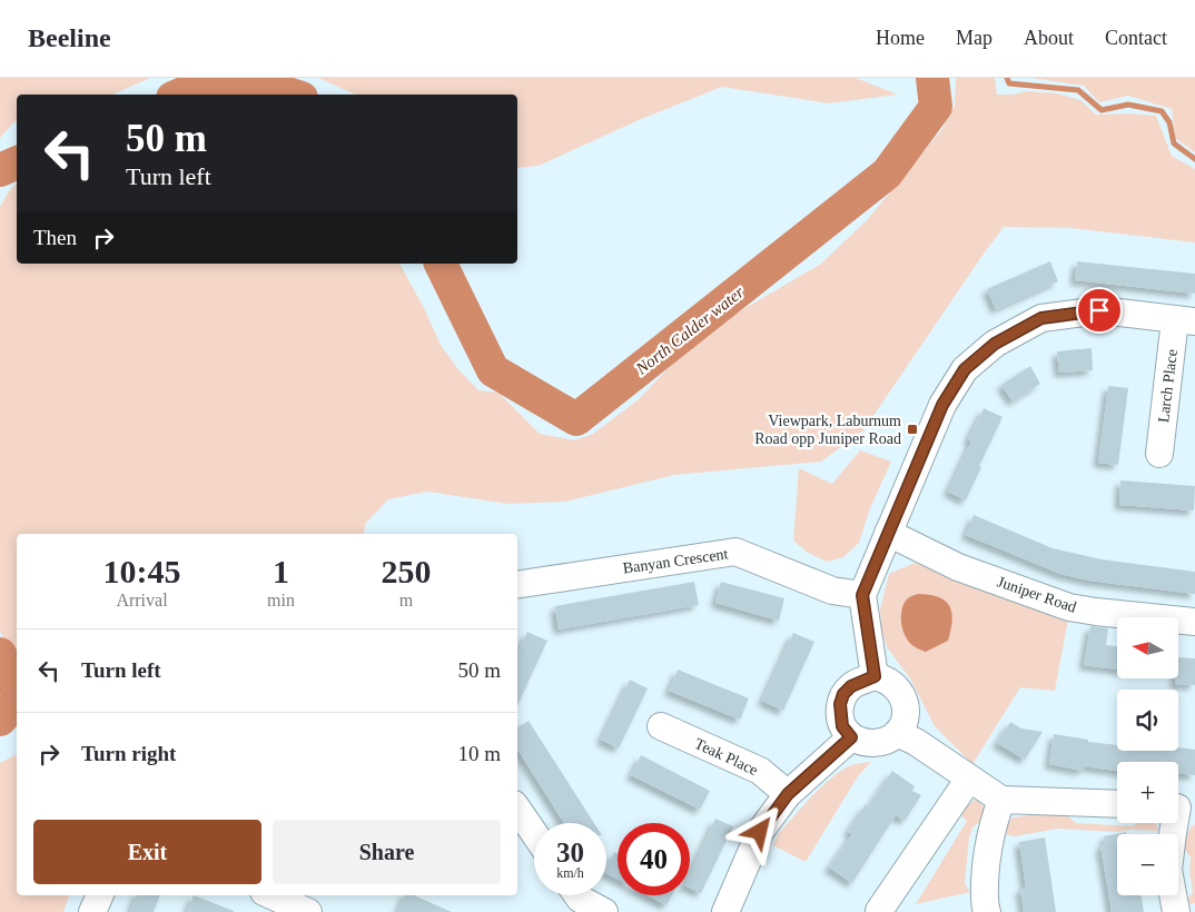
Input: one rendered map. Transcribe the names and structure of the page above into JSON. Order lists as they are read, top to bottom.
{
  "streets": {
    "street": [
      "Larch Place",
      "Banyan Crescent",
      "Juniper Road",
      "Teak Place"
    ]
  },
  "water": ["North Calder water"],
  "places": {
    "transit": ["Viewpark, Laburnum Road opp Juniper Road"]
  },
  "north": "left",
  "page": {
    "header": "Beeline",
    "nav": [
      "Home",
      "Map",
      "About",
      "Contact"
    ],
    "turn": ["50 m", "Turn left"],
    "then": "Then",
    "eta": [
      "10:45",
      "Arrival",
      "1",
      "min",
      "250",
      "m"
    ],
    "map_buttons": ["+", "−"],
    "list": [
      {
        "name": "Turn left",
        "value": "50 m"
      },
      {
        "name": "Turn right",
        "value": "10 m"
      }
    ],
    "buttons": ["Exit", "Share"],
    "speed": "30 km/h",
    "limit": "40"
  }
}
